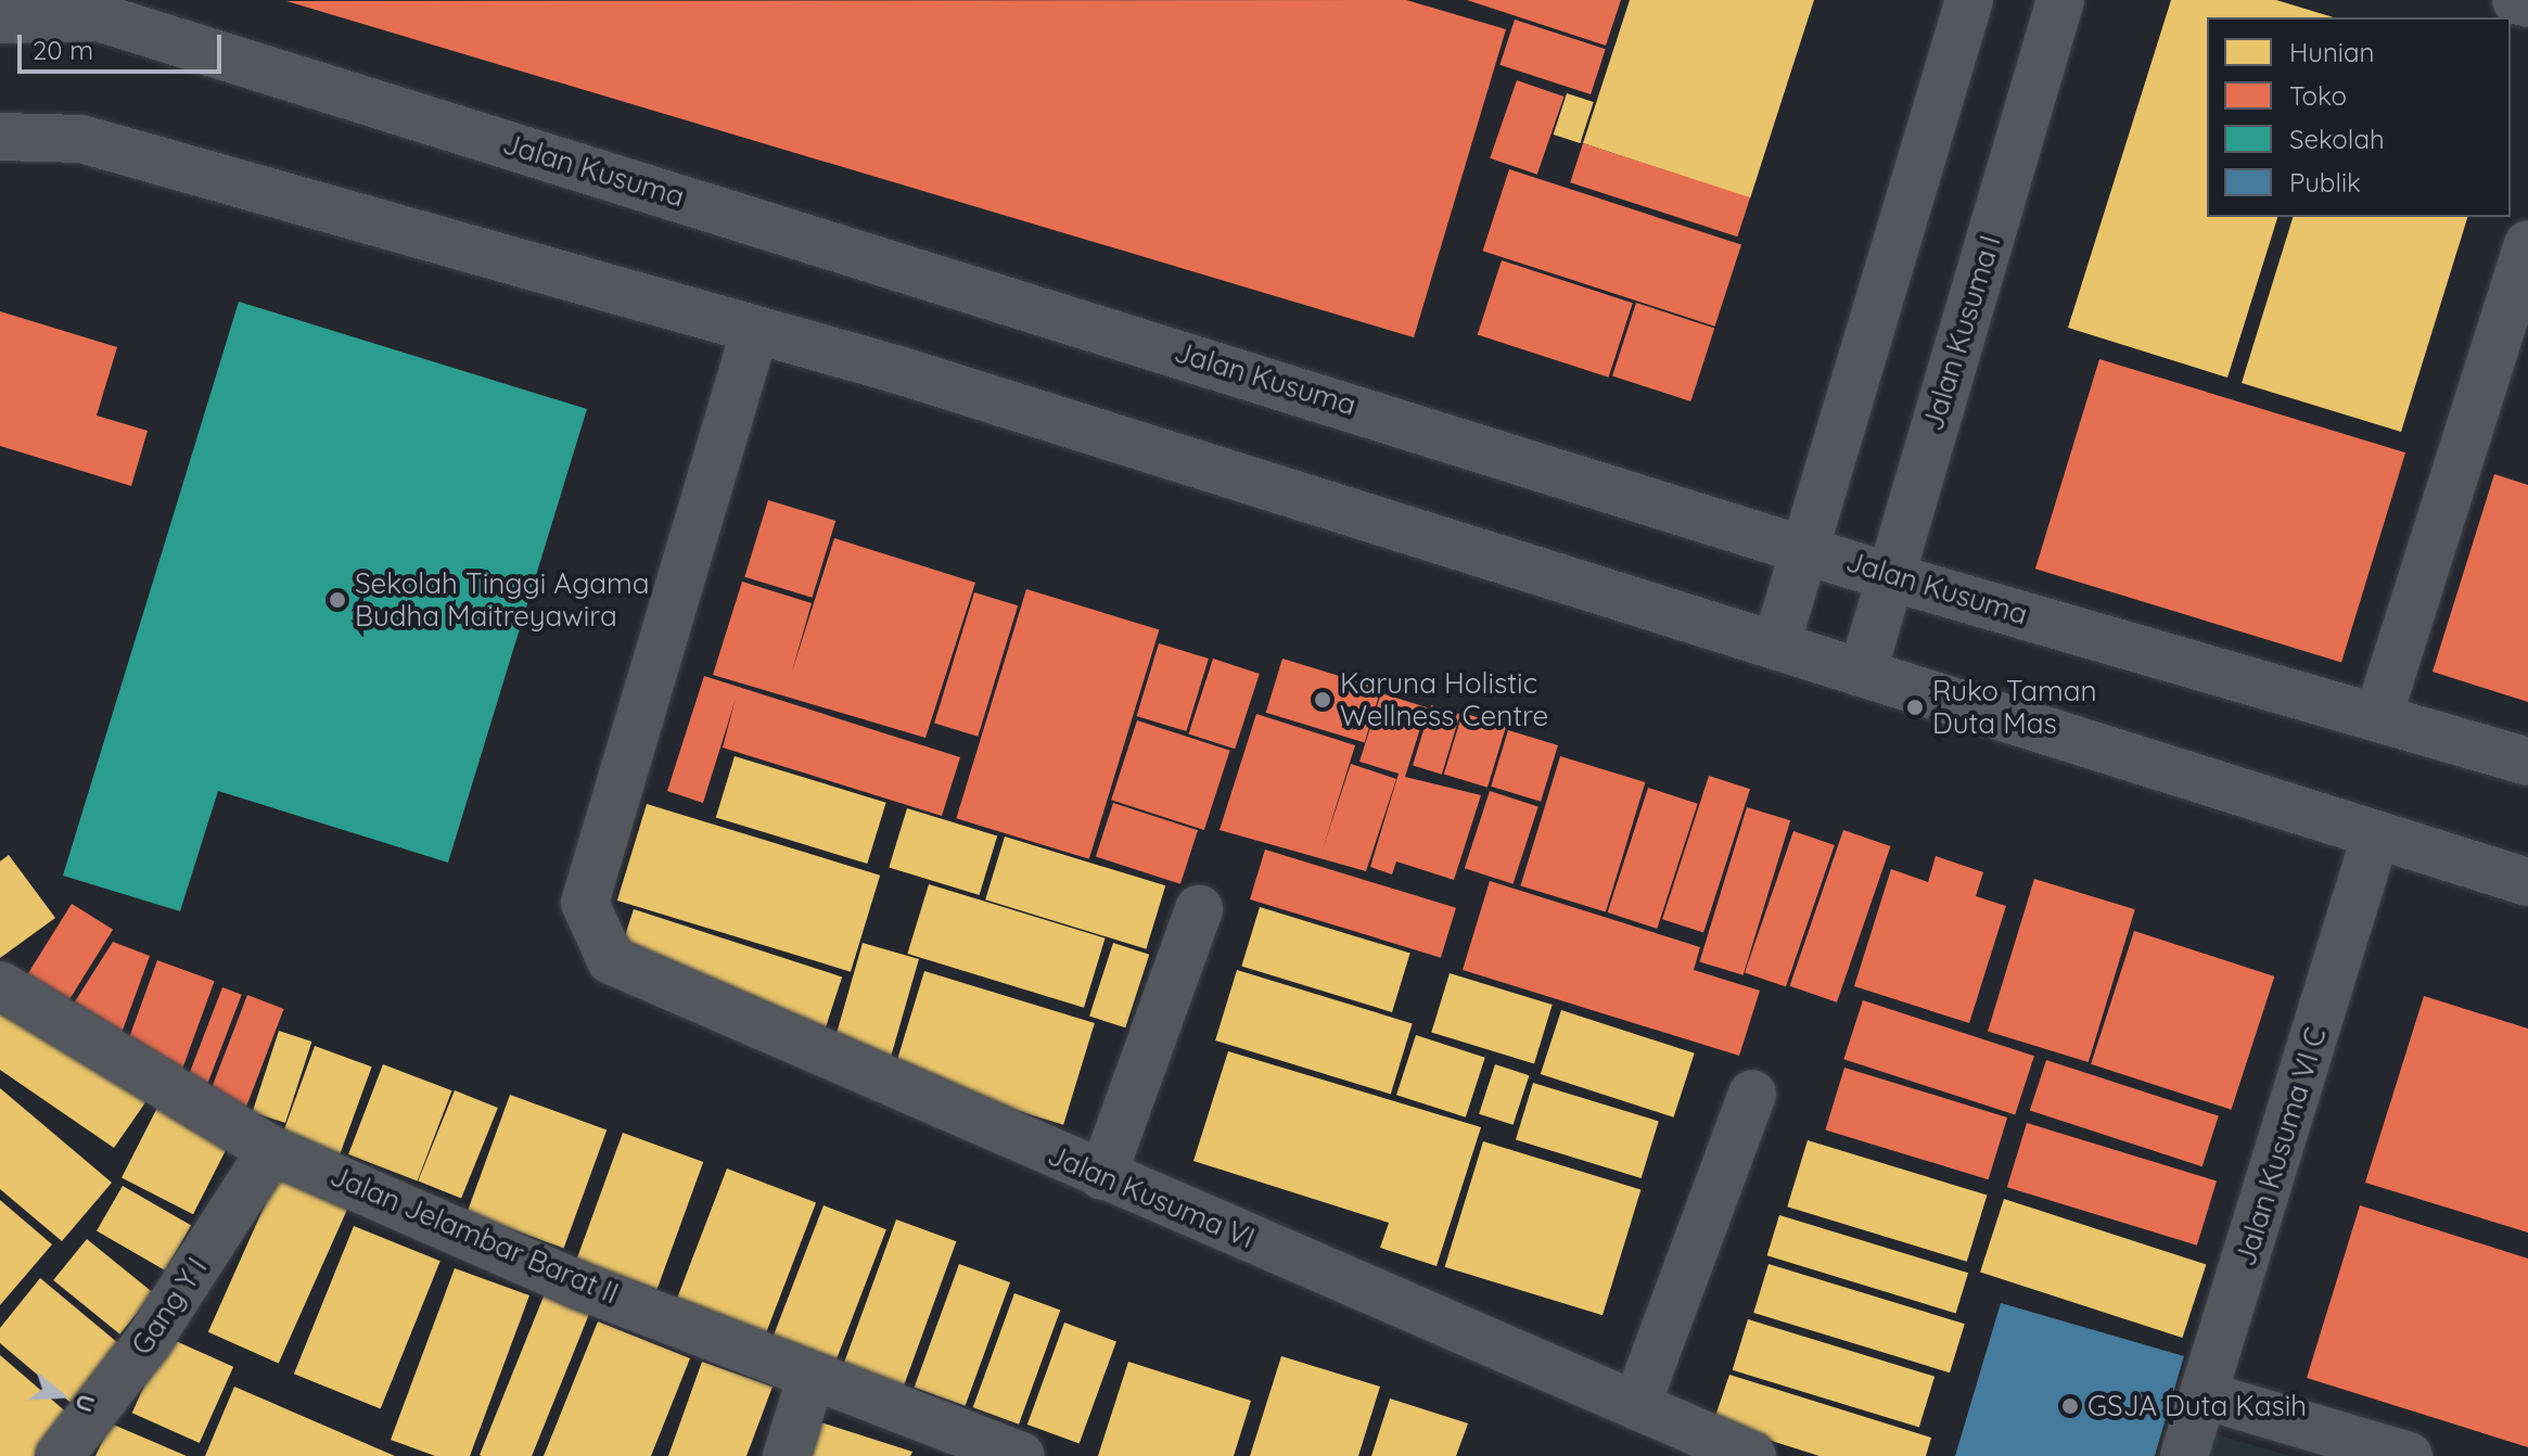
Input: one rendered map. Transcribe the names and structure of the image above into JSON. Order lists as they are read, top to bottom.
{
  "streets": {
    "street": [
      "Jalan Kusuma",
      "Jalan Kusuma I",
      "Jalan Kusuma VI C",
      "Jalan Kusuma VI",
      "Jalan Jelambar Barat II",
      "Gang Y I"
    ]
  },
  "crossings": [
    ["Jalan Kusuma", "Jalan Kusuma I"],
    ["Jalan Jelambar Barat II", "Gang Y I"]
  ],
  "places": [
    "Sekolah Tinggi Agama Budha Maitreyawira",
    "Karuna Holistic Wellness Centre",
    "Ruko Taman Duta Mas",
    "GSJA Duta Kasih"
  ],
  "legend": [
    "Hunian",
    "Toko",
    "Sekolah",
    "Publik"
  ],
  "scale_bar": "20 m",
  "north": "right"
}
